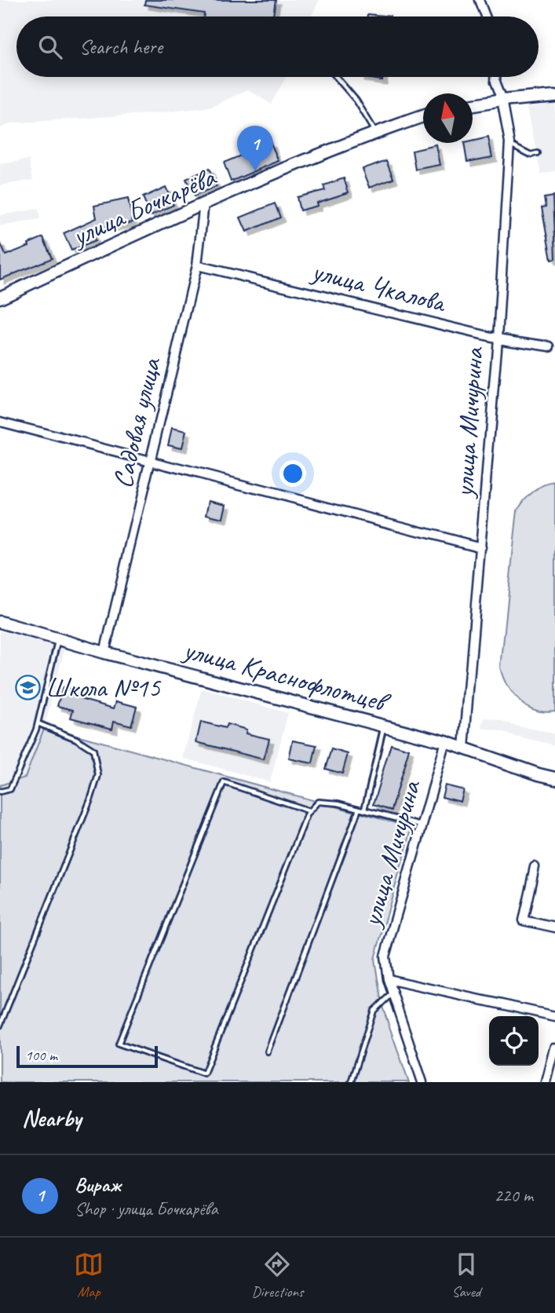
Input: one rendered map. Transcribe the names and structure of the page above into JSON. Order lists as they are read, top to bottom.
{
  "streets": {
    "street": [
      "улица Бочкарёва",
      "улица Чкалова",
      "улица Мичурина",
      "Садовая улица",
      "улица Краснофлотцев"
    ]
  },
  "crossings": [
    ["улица Бочкарёва", "Садовая улица"],
    ["улица Чкалова", "улица Мичурина"],
    ["улица Чкалова", "Садовая улица"],
    ["улица Мичурина", "улица Краснофлотцев"],
    ["Садовая улица", "улица Краснофлотцев"]
  ],
  "places": {
    "school or university": ["Школа №15"]
  },
  "scale_bar": "100 m",
  "north": "top",
  "page": {
    "search": "Search here",
    "pins": "1",
    "scale": "100 m",
    "heading": "Nearby",
    "list": [
      {
        "mark": "1",
        "name": "Вираж",
        "note": "Shop · улица Бочкарёва",
        "value": "220 m"
      }
    ],
    "nav": ["Map", "Directions", "Saved"]
  }
}
